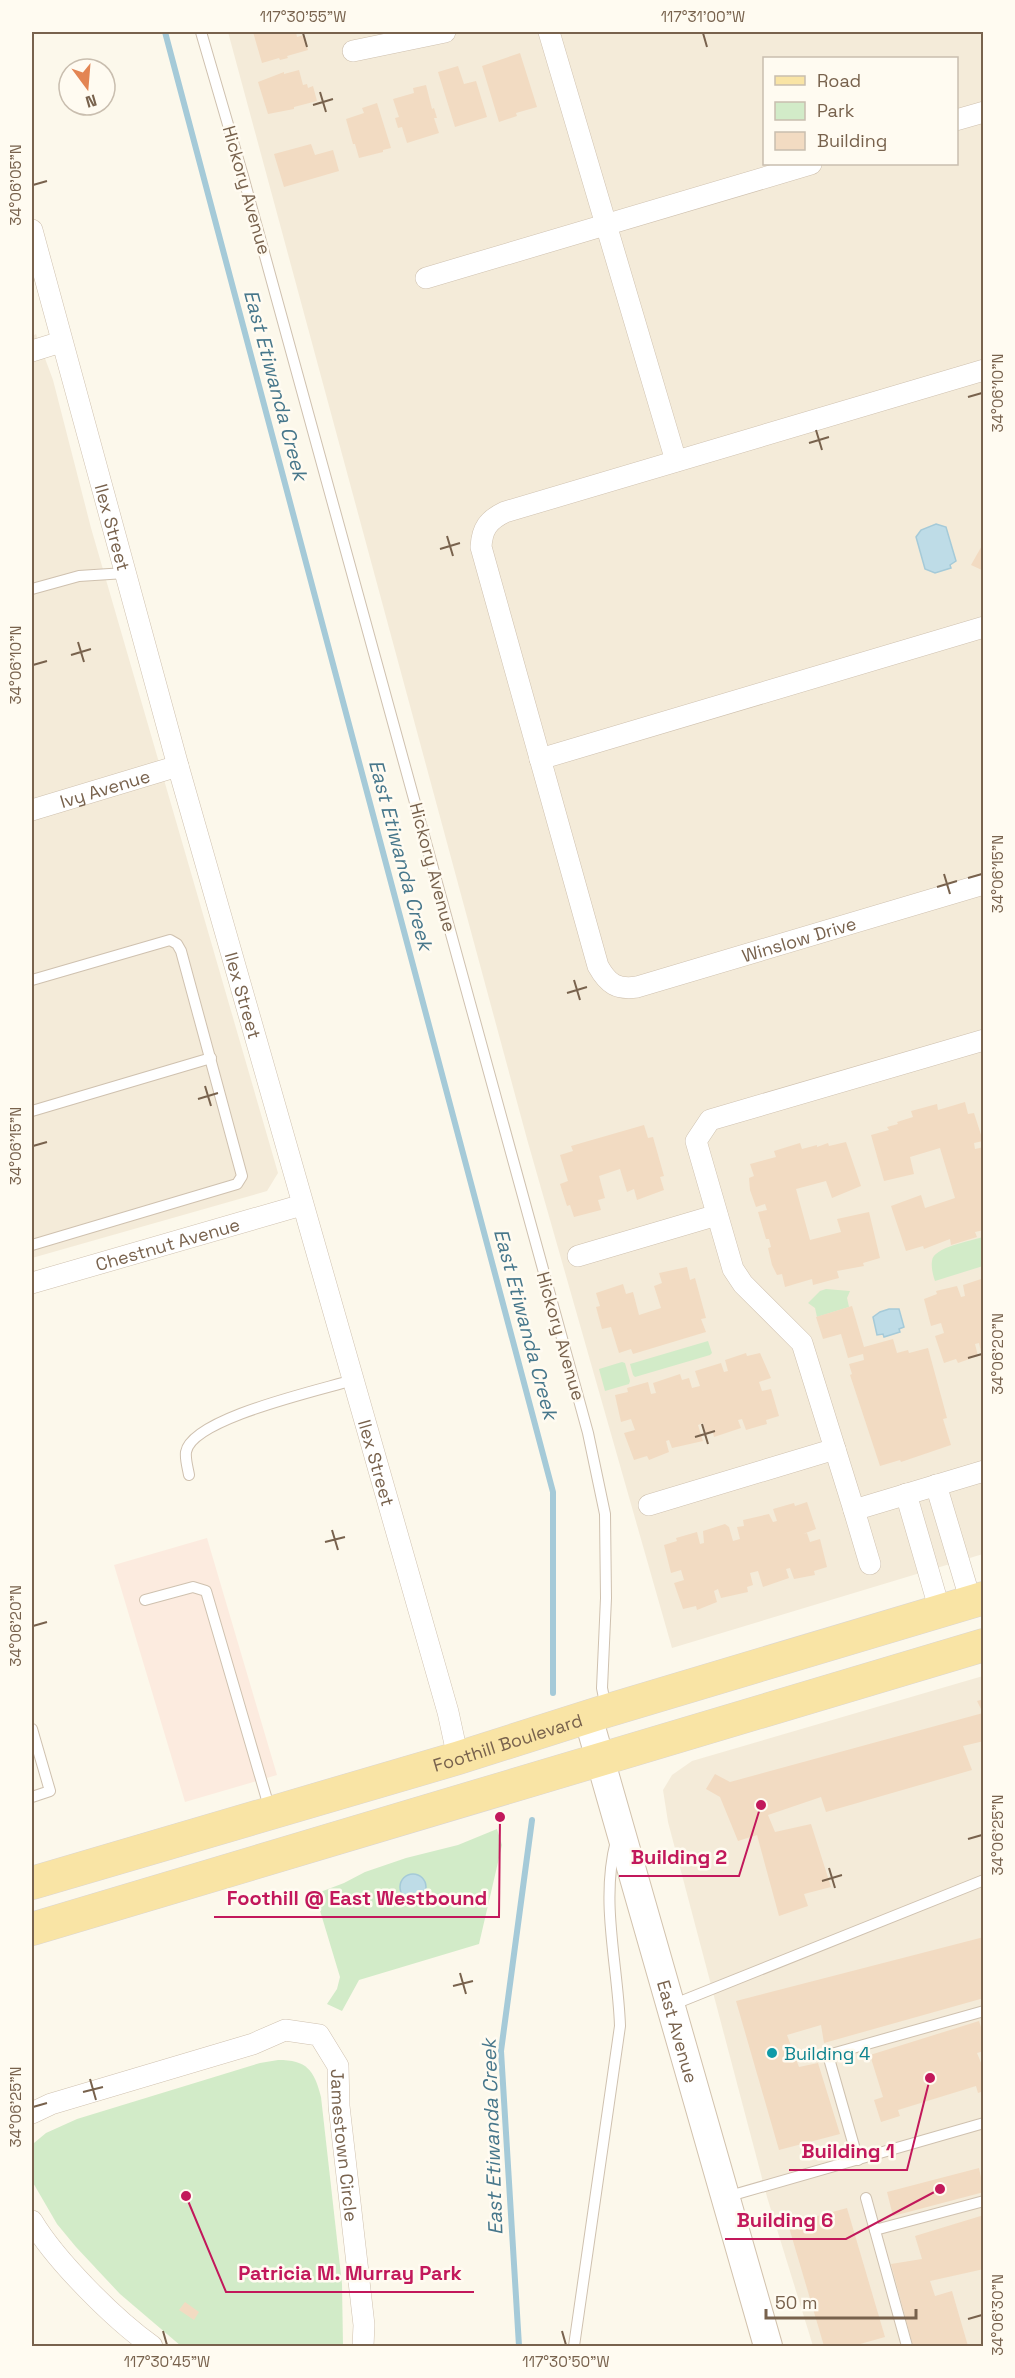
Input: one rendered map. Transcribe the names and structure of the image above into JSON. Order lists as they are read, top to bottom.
{
  "streets": {
    "main road": ["Foothill Boulevard", "East Avenue"],
    "street": [
      "Ilex Street",
      "Ivy Avenue",
      "Winslow Drive",
      "Chestnut Avenue",
      "Jamestown Circle"
    ],
    "lane": ["Hickory Avenue"]
  },
  "crossings": [
    ["Hickory Avenue", "Foothill Boulevard"],
    ["Hickory Avenue", "East Avenue"],
    ["Ilex Street", "Ivy Avenue"],
    ["Ilex Street", "Chestnut Avenue"],
    ["Ilex Street", "Foothill Boulevard"],
    ["Foothill Boulevard", "East Avenue"]
  ],
  "water": ["East Etiwanda Creek"],
  "places": [
    "Building 2",
    "Foothill @ East Westbound",
    "Building 4",
    "Building 1",
    "Building 6",
    "Patricia M. Murray Park"
  ],
  "legend": ["Road", "Park", "Building"],
  "scale_bar": "50 m",
  "north": "bottom",
  "coordinates": [
    "117°30'55\"W",
    "117°31'00\"W",
    "34°06'05\"N",
    "34°06'10\"N",
    "34°06'15\"N",
    "34°06'20\"N",
    "34°06'25\"N",
    "34°06'30\"N",
    "117°30'45\"W",
    "117°30'50\"W"
  ]
}
